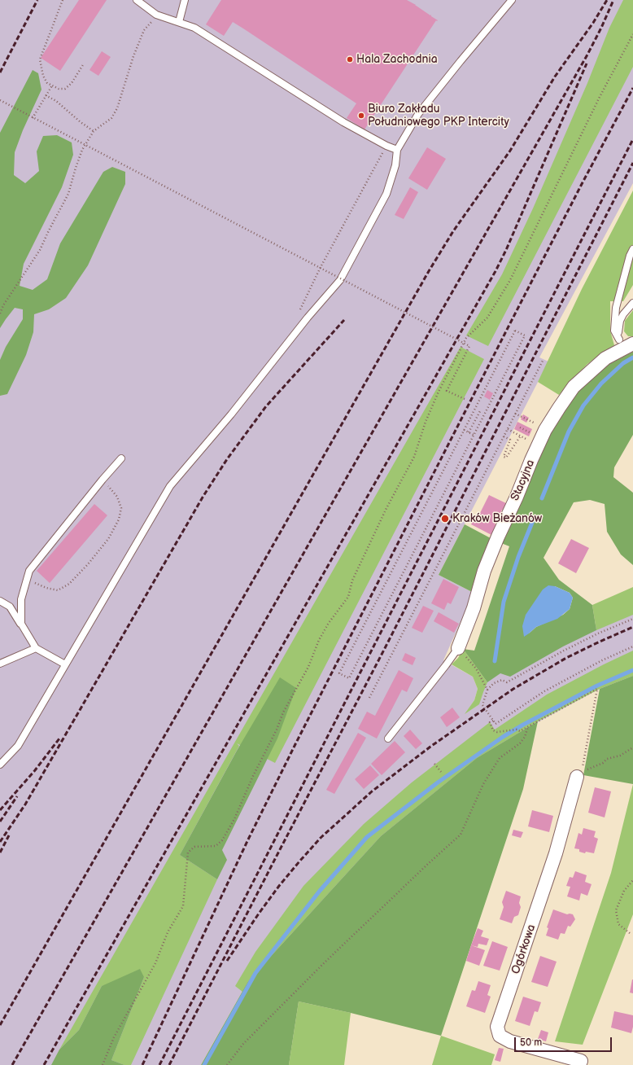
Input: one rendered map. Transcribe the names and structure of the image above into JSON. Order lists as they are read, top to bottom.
{
  "streets": {
    "street": ["Stacyjna", "Ogórkowa"]
  },
  "places": ["Hala Zachodnia", "Biuro Zakładu Południowego PKP Intercity", "Kraków Bieżanów"],
  "scale_bar": "50 m"
}
